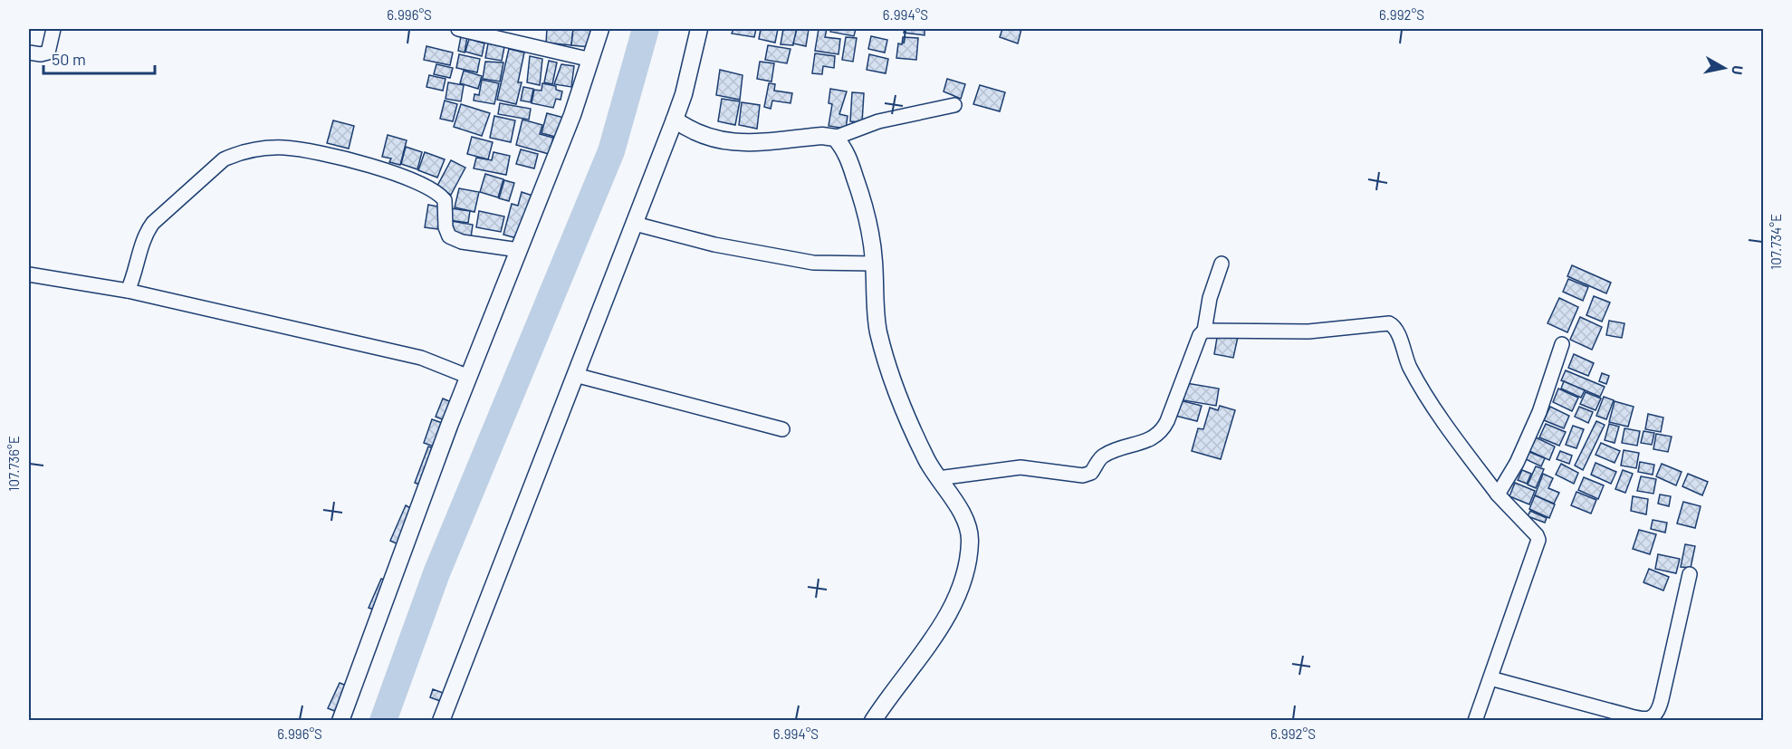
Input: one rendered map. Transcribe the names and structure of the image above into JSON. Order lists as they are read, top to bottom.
{
  "scale_bar": "50 m",
  "north": "right",
  "coordinates": [
    "6.996°S",
    "6.994°S",
    "6.992°S",
    "107.734°E",
    "107.736°E"
  ]
}
